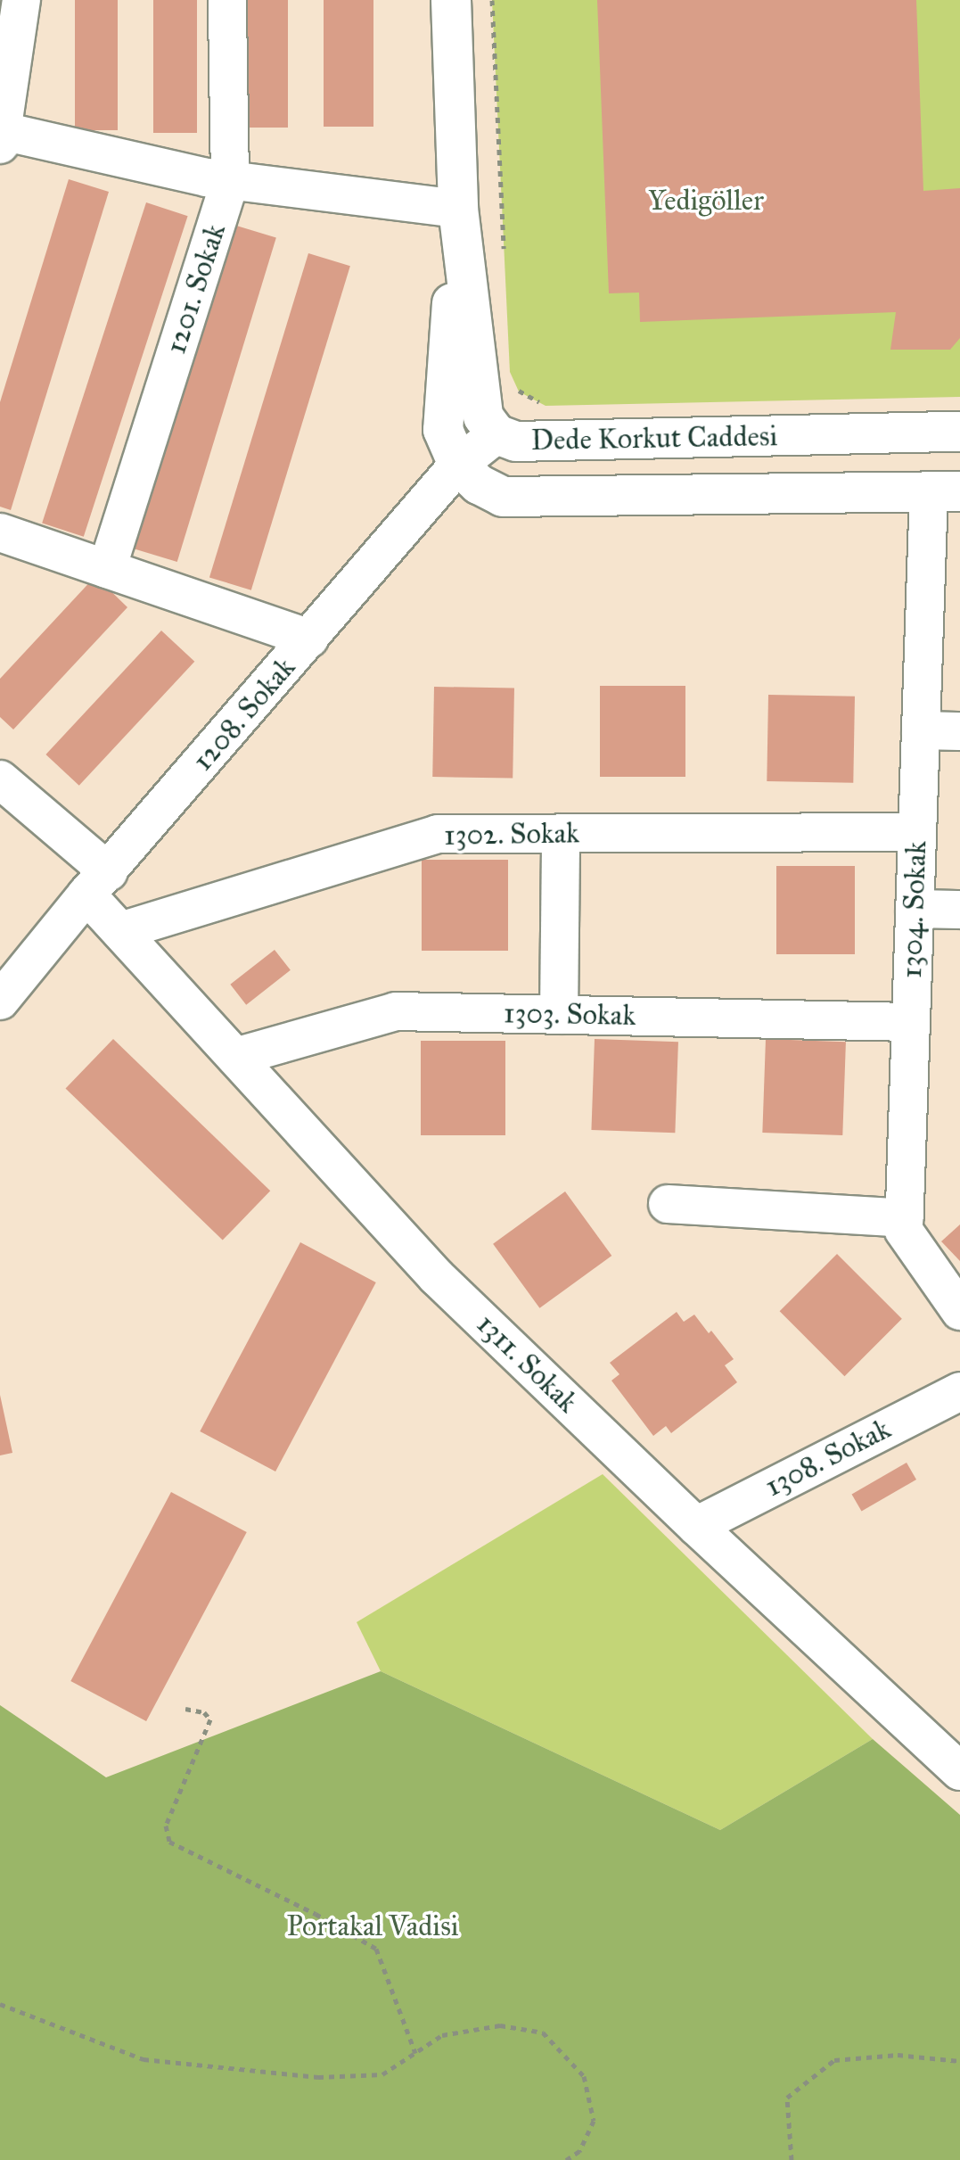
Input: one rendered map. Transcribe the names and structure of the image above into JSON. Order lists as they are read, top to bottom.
{
  "streets": {
    "main road": ["Dede Korkut Caddesi"],
    "street": [
      "1201. Sokak",
      "1208. Sokak",
      "1302. Sokak",
      "1304. Sokak",
      "1303. Sokak",
      "1311. Sokak",
      "1308. Sokak"
    ]
  },
  "crossings": [
    ["Dede Korkut Caddesi", "1208. Sokak"],
    ["Dede Korkut Caddesi", "1304. Sokak"],
    ["1208. Sokak", "1311. Sokak"],
    ["1302. Sokak", "1304. Sokak"],
    ["1302. Sokak", "1311. Sokak"],
    ["1304. Sokak", "1303. Sokak"],
    ["1303. Sokak", "1311. Sokak"],
    ["1311. Sokak", "1308. Sokak"]
  ],
  "parks": ["Yedigöller", "Portakal Vadisi"]
}
